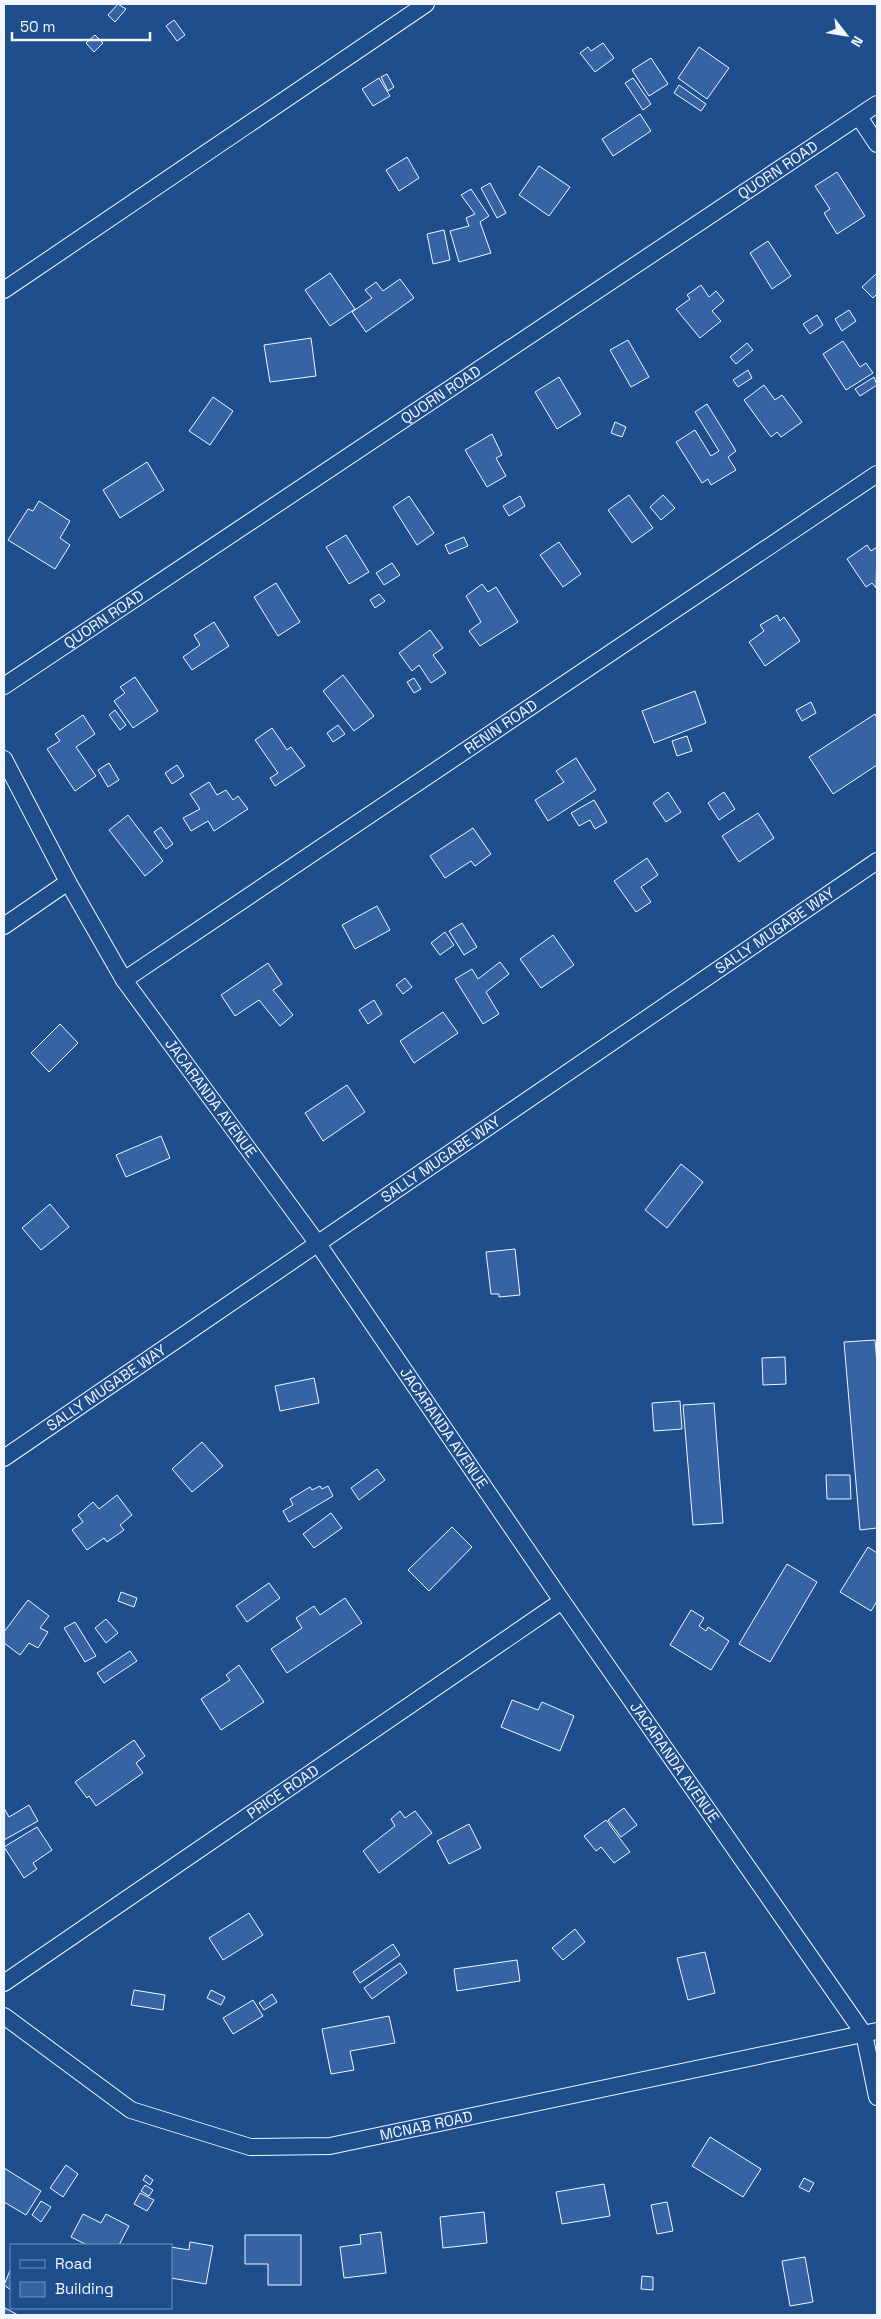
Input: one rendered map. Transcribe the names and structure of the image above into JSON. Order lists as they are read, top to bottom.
{
  "streets": {
    "street": [
      "QUORN ROAD",
      "RENIN ROAD",
      "SALLY MUGABE WAY",
      "JACARANDA AVENUE",
      "PRICE ROAD",
      "MCNAB ROAD"
    ]
  },
  "crossings": [
    ["RENIN ROAD", "JACARANDA AVENUE"],
    ["SALLY MUGABE WAY", "JACARANDA AVENUE"],
    ["JACARANDA AVENUE", "PRICE ROAD"],
    ["JACARANDA AVENUE", "MCNAB ROAD"]
  ],
  "legend": ["Road", "Building"],
  "scale_bar": "50 m",
  "north": "bottom right"
}
